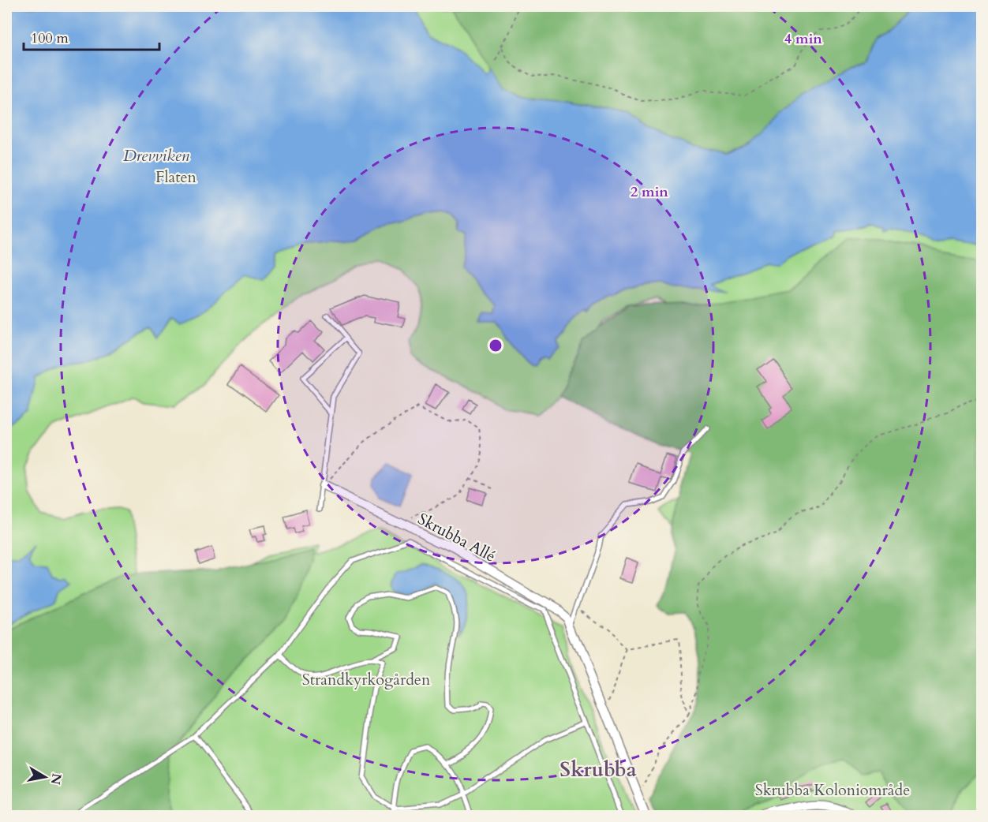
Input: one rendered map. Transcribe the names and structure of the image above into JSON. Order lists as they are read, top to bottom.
{
  "streets": {
    "street": ["Skrubba Allé"]
  },
  "districts": ["Skrubba"],
  "water": ["Drevviken"],
  "parks": ["Flaten", "Strandkyrkogården", "Skrubba Koloniområde"],
  "scale_bar": "100 m",
  "north": "right",
  "rings": ["4 min", "2 min"]
}
